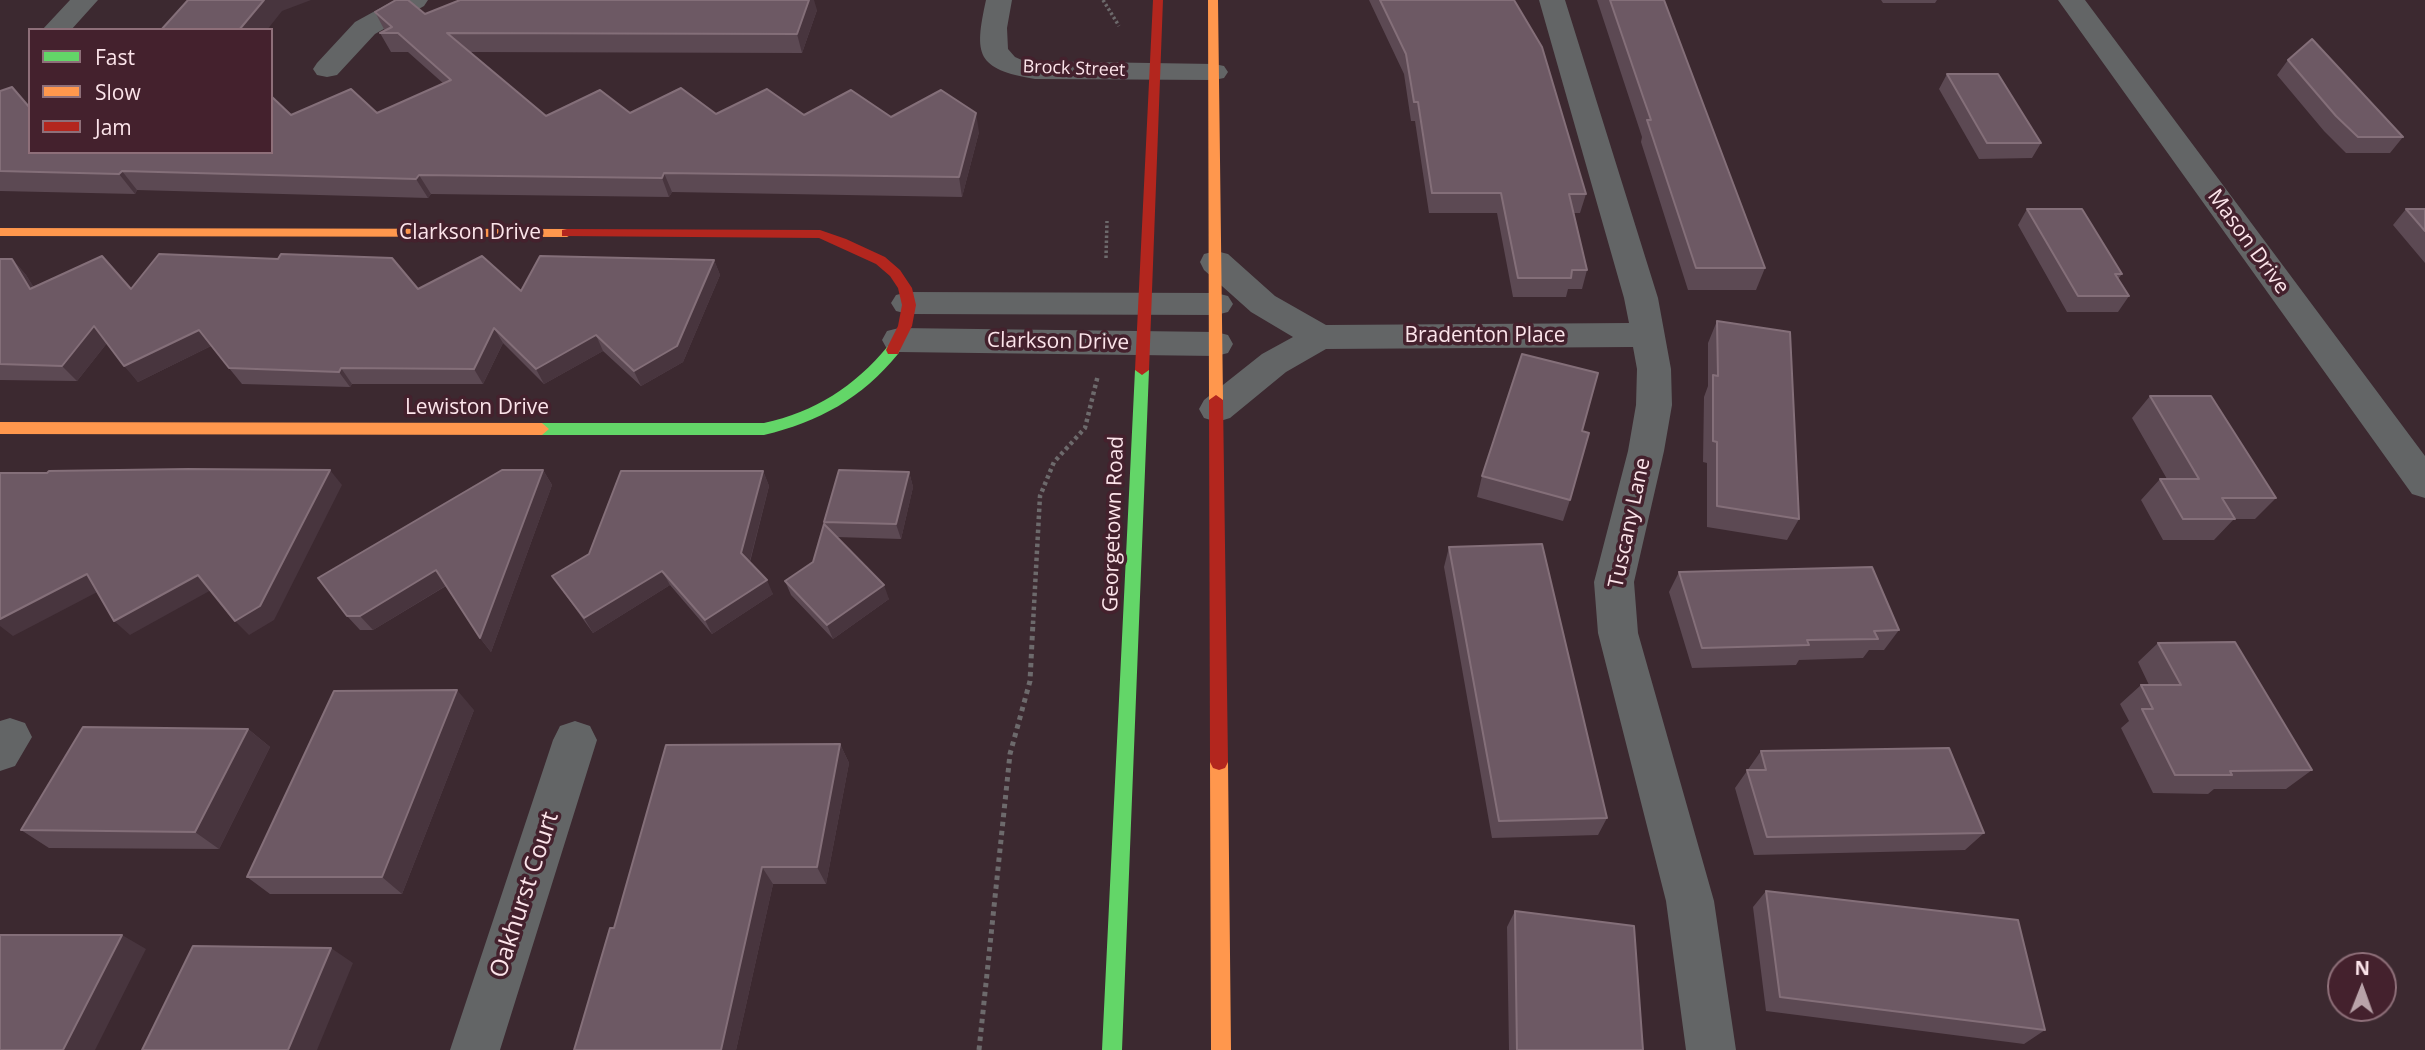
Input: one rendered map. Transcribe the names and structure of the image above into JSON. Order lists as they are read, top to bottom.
{
  "streets": {
    "main road": ["Clarkson Drive", "Lewiston Drive", "Georgetown Road"],
    "street": [
      "Brock Street",
      "Mason Drive",
      "Bradenton Place",
      "Tuscany Lane",
      "Oakhurst Court"
    ]
  },
  "crossings": [
    ["Brock Street", "Georgetown Road"],
    ["Clarkson Drive", "Lewiston Drive"],
    ["Clarkson Drive", "Georgetown Road"],
    ["Bradenton Place", "Tuscany Lane"]
  ],
  "legend": ["Fast", "Slow", "Jam"],
  "north": "top"
}
